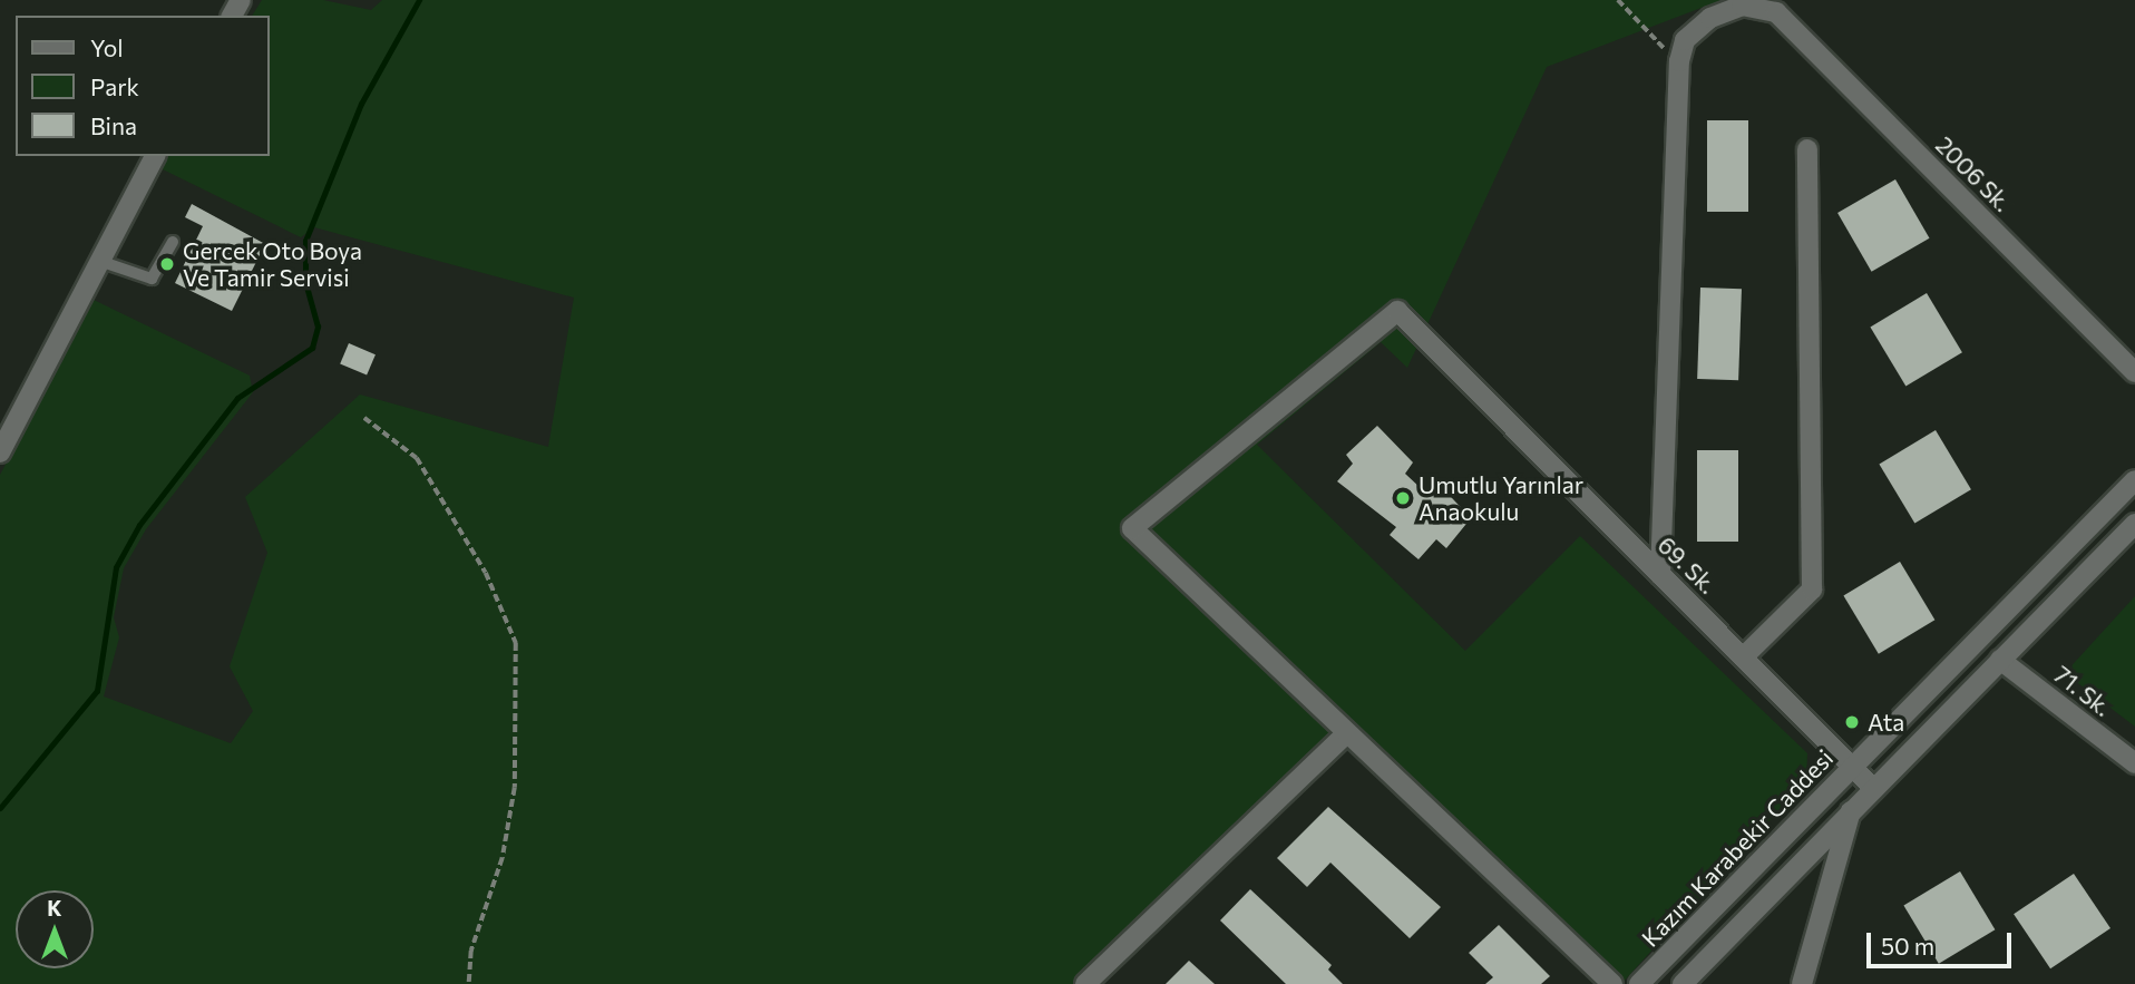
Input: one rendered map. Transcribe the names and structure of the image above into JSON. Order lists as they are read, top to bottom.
{
  "streets": {
    "street": [
      "2006 Sk.",
      "69. Sk.",
      "71. Sk.",
      "Kazım Karabekir Caddesi"
    ]
  },
  "crossings": [
    ["69. Sk.", "Kazım Karabekir Caddesi"]
  ],
  "places": ["Gercek Oto Boya Ve Tamir Servisi", "Umutlu Yarınlar Anaokulu", "Ata"],
  "legend": ["Yol", "Park", "Bina"],
  "scale_bar": "50 m",
  "north": "top"
}
